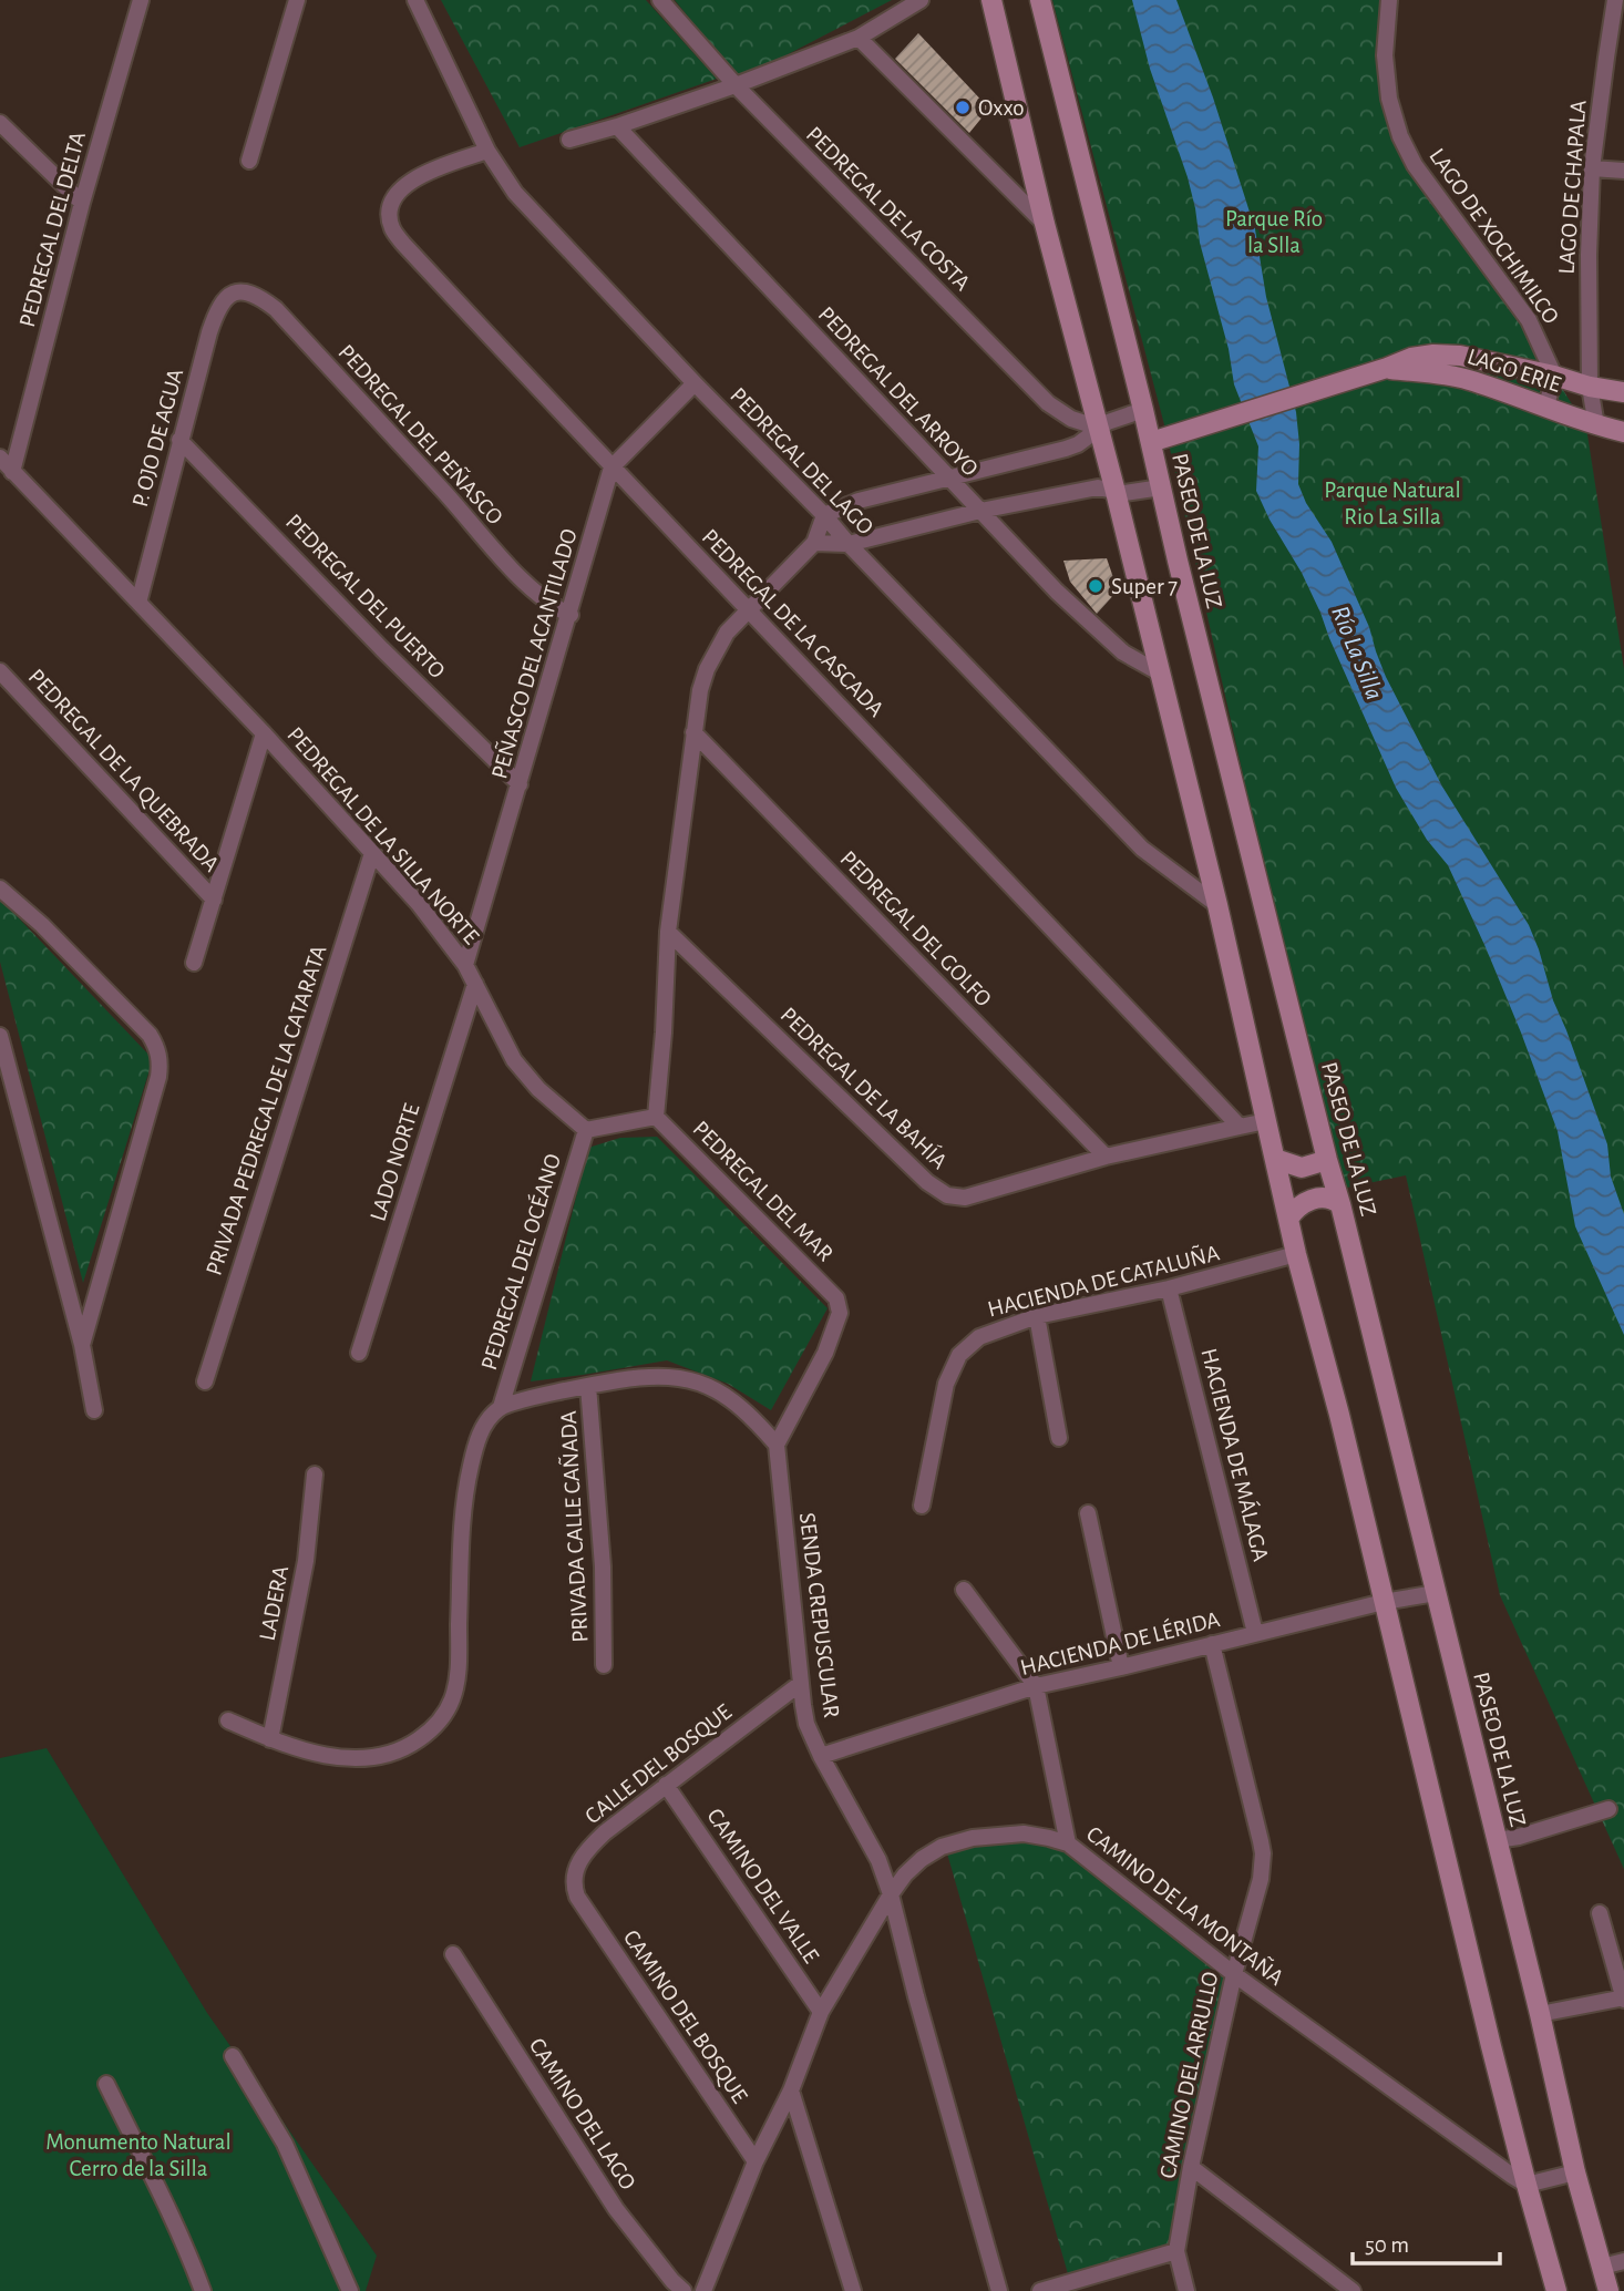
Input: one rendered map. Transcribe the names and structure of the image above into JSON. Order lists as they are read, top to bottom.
{
  "streets": {
    "street": [
      "LAGO DE CHAPALA",
      "PEDREGAL DE LA COSTA",
      "PEDREGAL DEL DELTA",
      "LAGO DE XOCHIMILCO",
      "LAGO ERIE",
      "PEDREGAL DEL ARROYO",
      "PEDREGAL DEL PEÑASCO",
      "P. OJO DE AGUA",
      "PEDREGAL DEL LAGO",
      "PASEO DE LA LUZ",
      "PEDREGAL DEL PUERTO",
      "PEDREGAL DE LA CASCADA",
      "PEÑASCO DEL ACANTILADO",
      "PEDREGAL DE LA QUEBRADA",
      "PEDREGAL DE LA SILLA NORTE",
      "PEDREGAL DEL GOLFO",
      "PEDREGAL DE LA BAHÍA",
      "PRIVADA PEDREGAL DE LA CATARATA",
      "LADO NORTE",
      "PEDREGAL DEL MAR",
      "PEDREGAL DEL OCÉANO",
      "HACIENDA DE CATALUÑA",
      "HACIENDA DE MÁLAGA",
      "PRIVADA CALLE CAÑADA",
      "LADERA",
      "SENDA CREPUSCULAR",
      "HACIENDA DE LÉRIDA",
      "CALLE DEL BOSQUE",
      "CAMINO DEL VALLE",
      "CAMINO DE LA MONTAÑA",
      "CAMINO DEL BOSQUE",
      "CAMINO DEL ARRULLO",
      "CAMINO DEL LAGO"
    ]
  },
  "crossings": [
    ["LAGO DE CHAPALA", "LAGO ERIE"],
    ["PEDREGAL DEL DELTA", "PEDREGAL DE LA SILLA NORTE"],
    ["LAGO DE XOCHIMILCO", "LAGO ERIE"],
    ["LAGO ERIE", "PASEO DE LA LUZ"],
    ["PEDREGAL DEL PEÑASCO", "P. OJO DE AGUA"],
    ["PEDREGAL DEL PEÑASCO", "PEÑASCO DEL ACANTILADO"],
    ["P. OJO DE AGUA", "PEDREGAL DEL PUERTO"],
    ["P. OJO DE AGUA", "PEDREGAL DE LA SILLA NORTE"],
    ["PEDREGAL DEL LAGO", "PEDREGAL DE LA CASCADA"],
    ["PEDREGAL DEL LAGO", "PEÑASCO DEL ACANTILADO"],
    ["PASEO DE LA LUZ", "HACIENDA DE LÉRIDA"],
    ["PEDREGAL DEL PUERTO", "PEÑASCO DEL ACANTILADO"],
    ["PEDREGAL DE LA CASCADA", "PEÑASCO DEL ACANTILADO"],
    ["PEDREGAL DE LA CASCADA", "PEDREGAL DE LA BAHÍA"],
    ["PEÑASCO DEL ACANTILADO", "PEDREGAL DE LA SILLA NORTE"],
    ["PEDREGAL DE LA QUEBRADA", "PEDREGAL DE LA SILLA NORTE"],
    ["PEDREGAL DE LA SILLA NORTE", "PRIVADA PEDREGAL DE LA CATARATA"],
    ["PEDREGAL DE LA SILLA NORTE", "LADO NORTE"],
    ["PEDREGAL DE LA SILLA NORTE", "PEDREGAL DEL OCÉANO"],
    ["PEDREGAL DEL GOLFO", "PEDREGAL DE LA BAHÍA"],
    ["PEDREGAL DEL MAR", "PEDREGAL DEL OCÉANO"],
    ["PEDREGAL DEL MAR", "SENDA CREPUSCULAR"],
    ["PEDREGAL DEL OCÉANO", "PRIVADA CALLE CAÑADA"],
    ["PEDREGAL DEL OCÉANO", "LADERA"],
    ["PEDREGAL DEL OCÉANO", "SENDA CREPUSCULAR"],
    ["HACIENDA DE CATALUÑA", "HACIENDA DE MÁLAGA"],
    ["HACIENDA DE MÁLAGA", "HACIENDA DE LÉRIDA"],
    ["SENDA CREPUSCULAR", "HACIENDA DE LÉRIDA"],
    ["SENDA CREPUSCULAR", "CALLE DEL BOSQUE"],
    ["SENDA CREPUSCULAR", "CAMINO DE LA MONTAÑA"],
    ["HACIENDA DE LÉRIDA", "CAMINO DEL ARRULLO"],
    ["CALLE DEL BOSQUE", "CAMINO DEL VALLE"],
    ["CALLE DEL BOSQUE", "CAMINO DEL BOSQUE"],
    ["CAMINO DEL VALLE", "CAMINO DE LA MONTAÑA"],
    ["CAMINO DE LA MONTAÑA", "CAMINO DEL BOSQUE"],
    ["CAMINO DE LA MONTAÑA", "CAMINO DEL ARRULLO"]
  ],
  "water": ["Río La Silla"],
  "parks": ["Parque Río la Slla", "Parque Natural Rio La Silla", "Monumento Natural Cerro de la Silla"],
  "places": ["Oxxo", "Super 7"],
  "scale_bar": "50 m"
}
